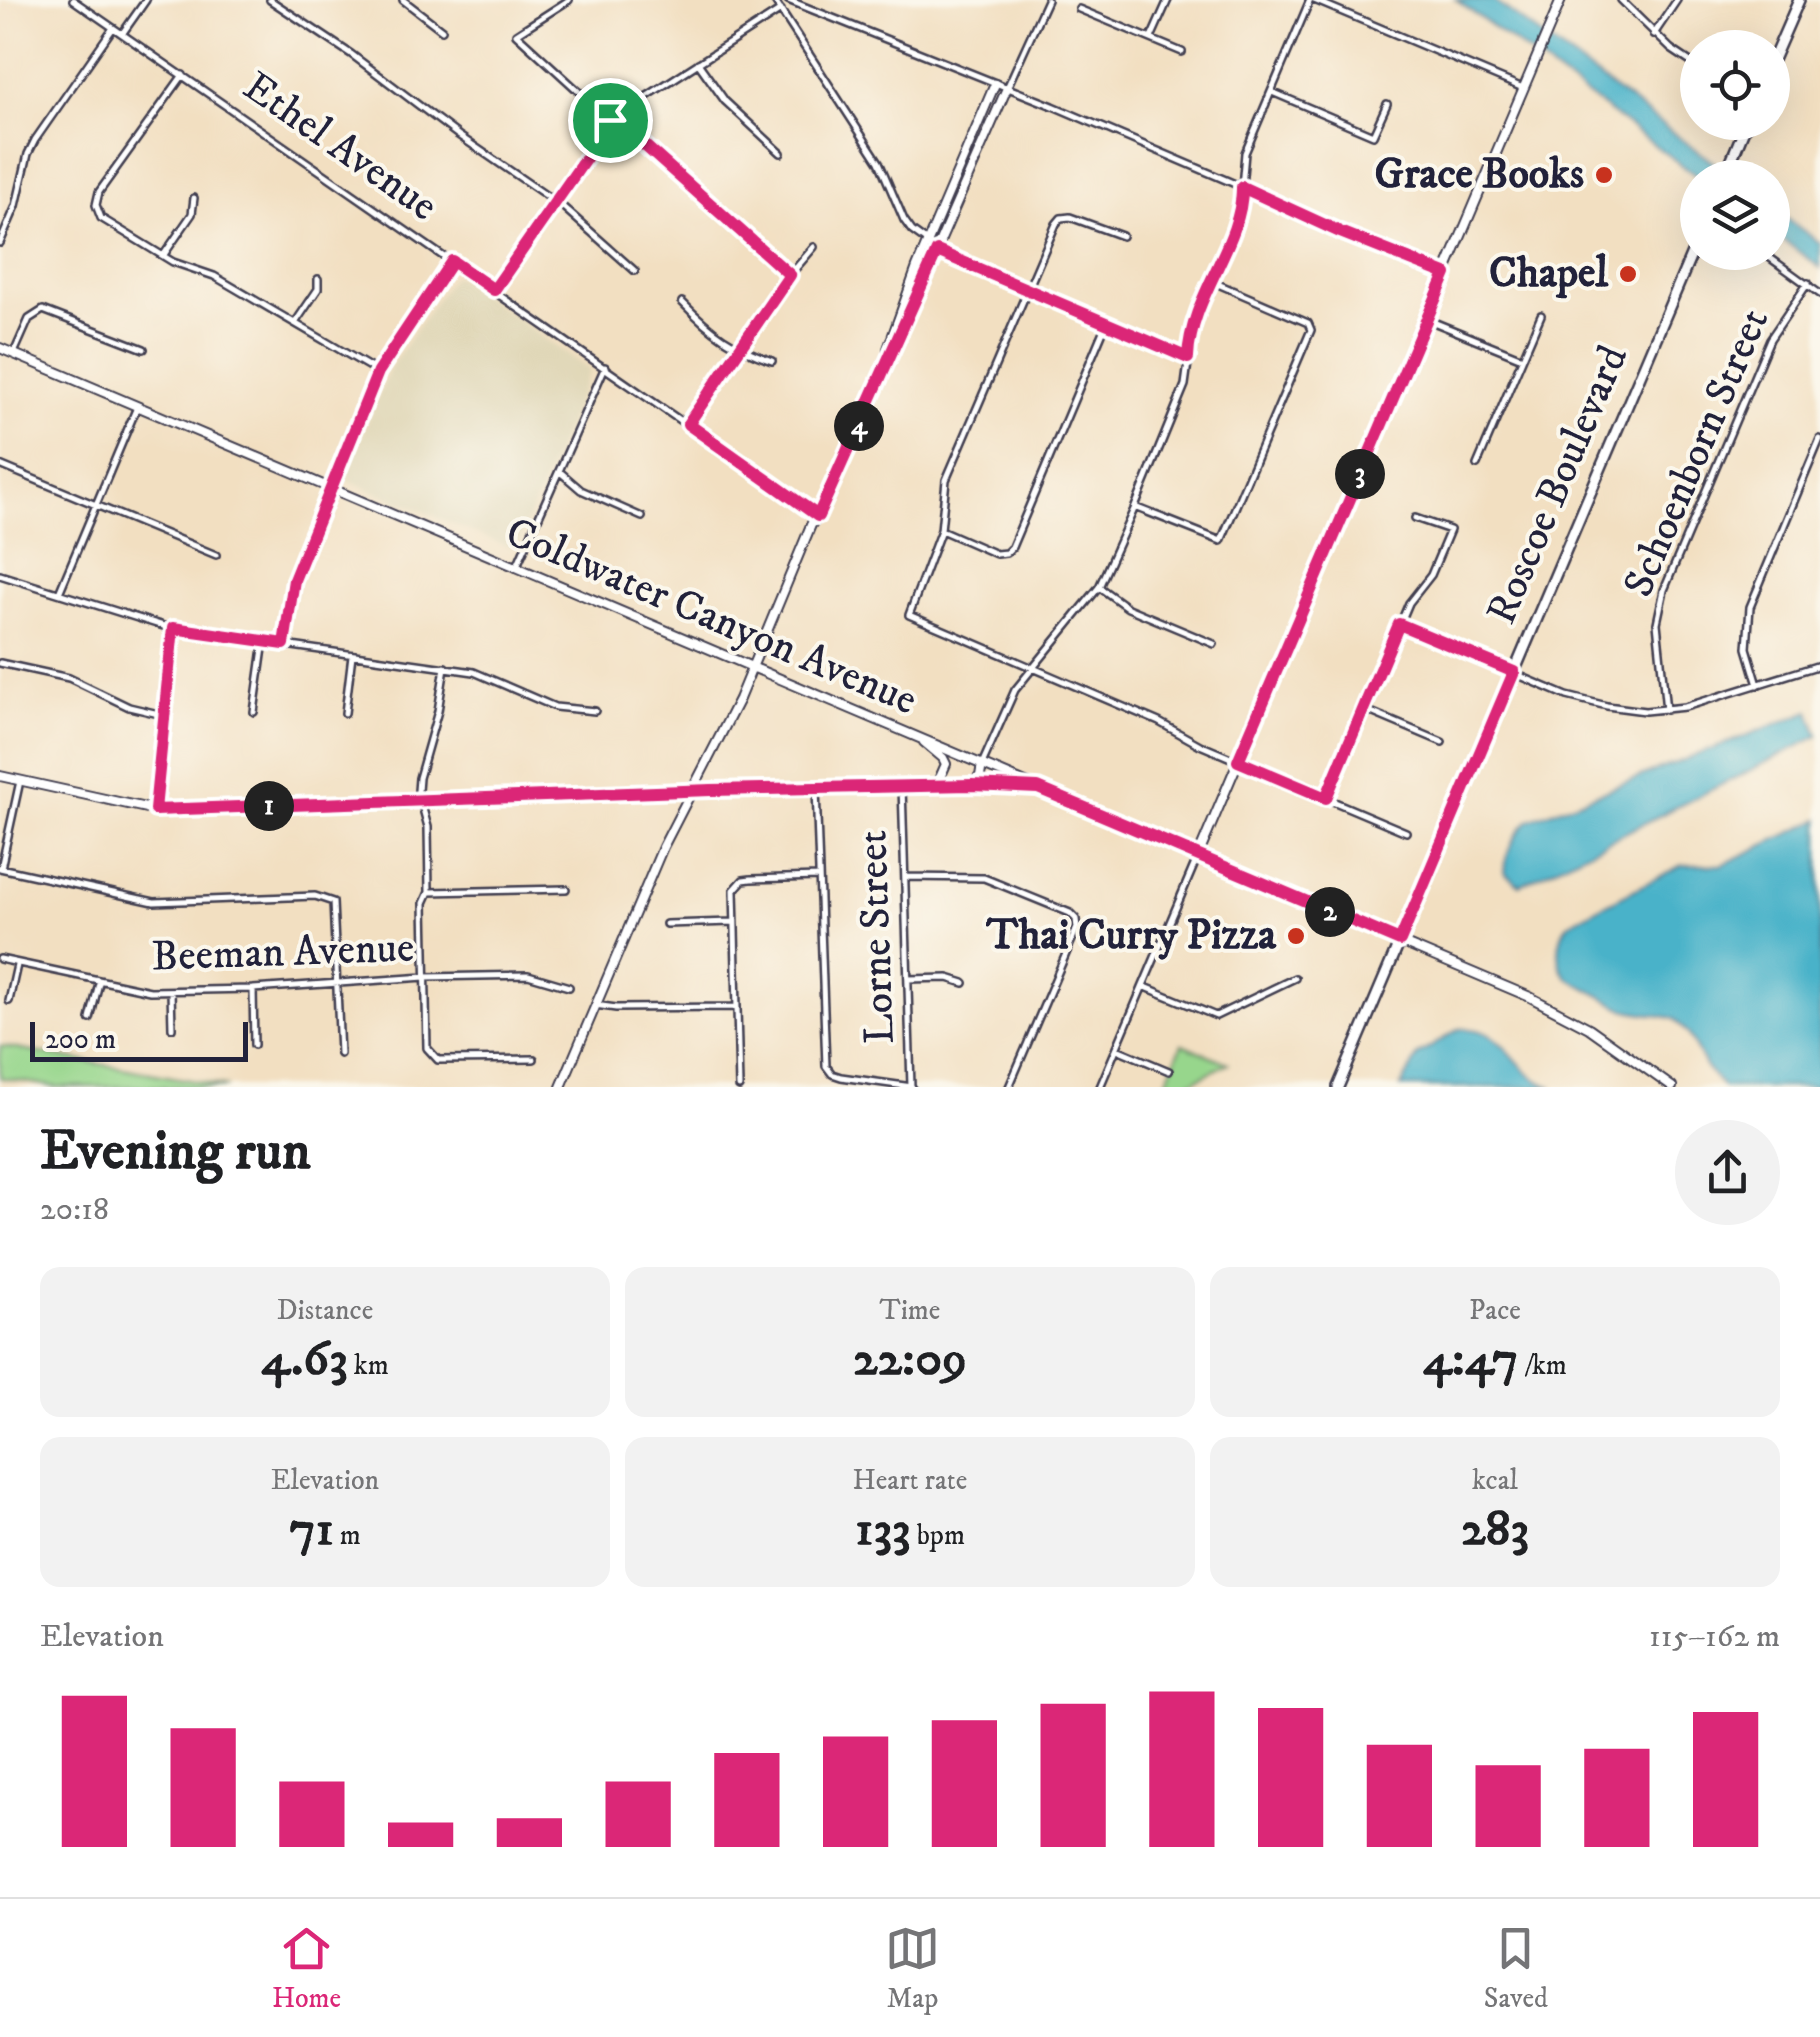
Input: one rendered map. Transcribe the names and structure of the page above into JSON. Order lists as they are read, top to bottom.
{
  "streets": {
    "main road": ["Roscoe Boulevard"],
    "street": [
      "Ethel Avenue",
      "Schoenborn Street",
      "Coldwater Canyon Avenue",
      "Lorne Street",
      "Beeman Avenue"
    ]
  },
  "crossings": [
    ["Roscoe Boulevard", "Coldwater Canyon Avenue"]
  ],
  "places": ["Grace Books", "Chapel", "Thai Curry Pizza"],
  "scale_bar": "200 m",
  "page": {
    "pins": [
      "4",
      "3",
      "1",
      "2"
    ],
    "scale": "200 m",
    "heading": ["Evening run", "20:18"],
    "stats": [
      ["Distance", "4.63 km"],
      ["Time", "22:09"],
      ["Pace", "4:47 /km"],
      ["Elevation", "71 m"],
      ["Heart rate", "133 bpm"],
      ["kcal", "283"]
    ],
    "chart": ["Elevation", "115–162 m"],
    "tabs": ["Home", "Map", "Saved"]
  }
}
